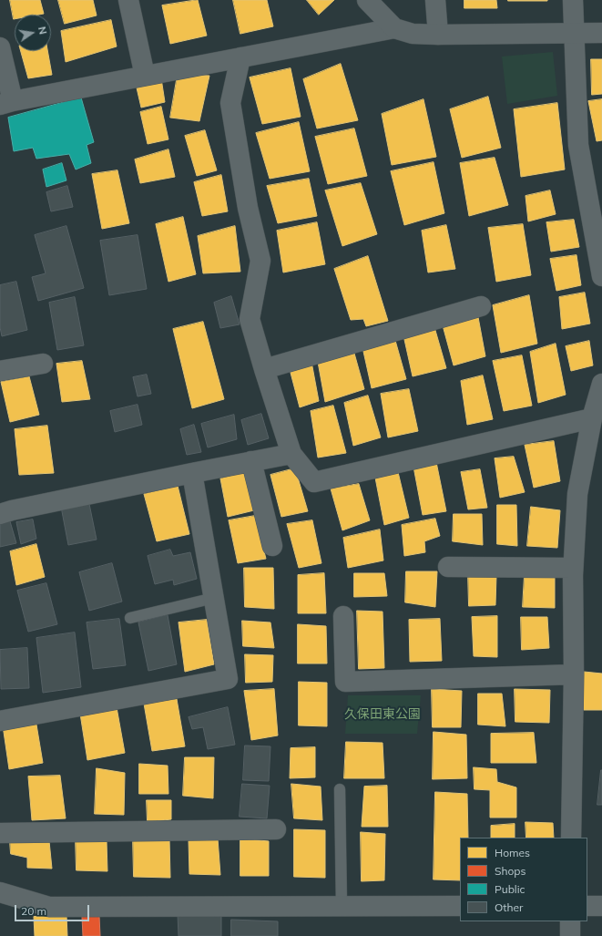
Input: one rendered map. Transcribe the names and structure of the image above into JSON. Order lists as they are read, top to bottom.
{
  "parks": ["久保田東公園"],
  "legend": [
    "Homes",
    "Shops",
    "Public",
    "Other"
  ],
  "scale_bar": "20 m",
  "north": "right"
}
